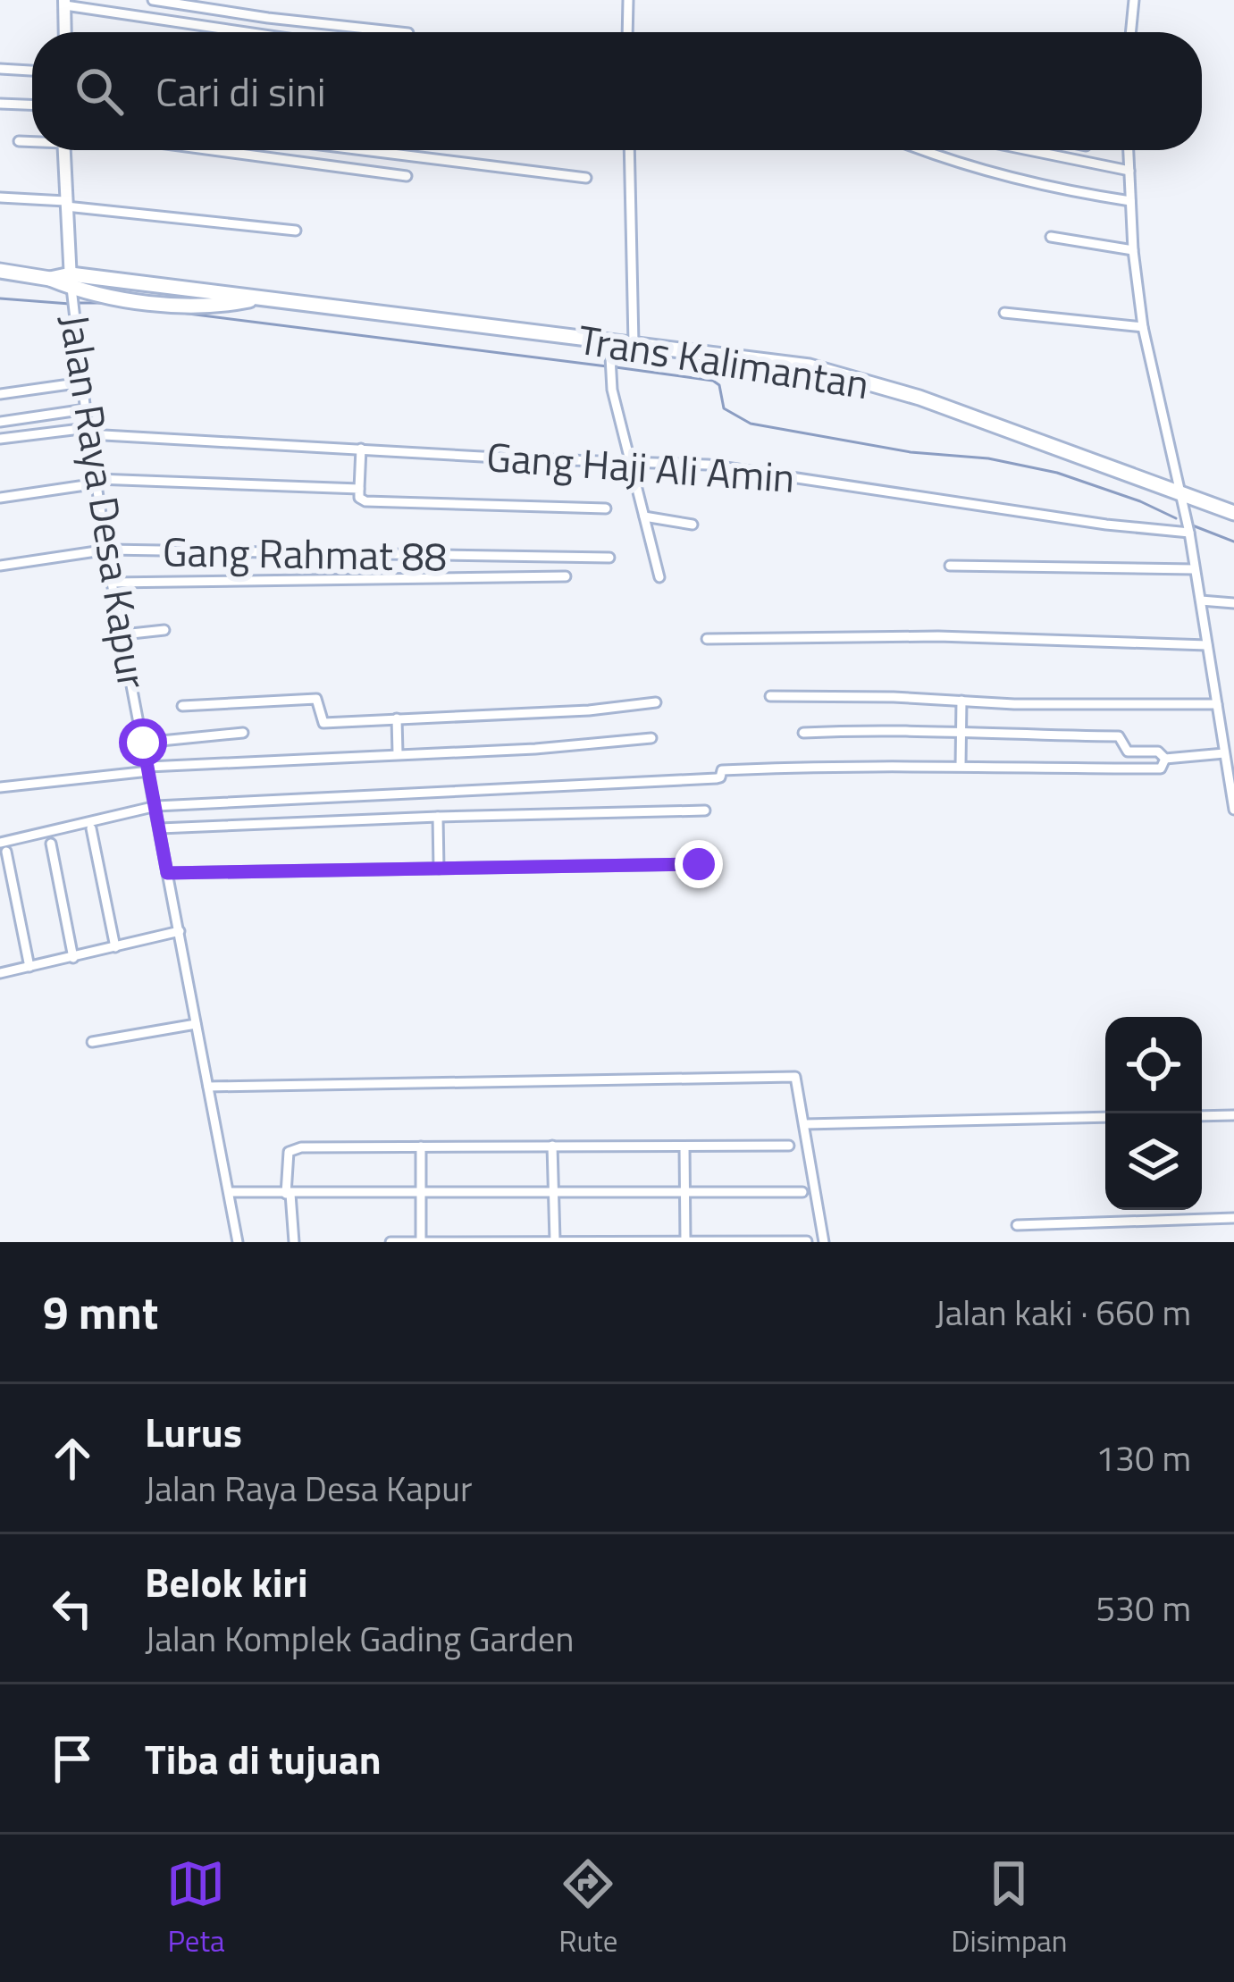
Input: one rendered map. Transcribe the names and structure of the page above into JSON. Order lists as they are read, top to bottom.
{
  "streets": {
    "highway": ["Trans Kalimantan"],
    "street": ["Gang Haji Ali Amin", "Jalan Raya Desa Kapur", "Gang Rahmat 88"]
  },
  "crossings": [
    ["Trans Kalimantan", "Jalan Raya Desa Kapur"],
    ["Gang Haji Ali Amin", "Jalan Raya Desa Kapur"],
    ["Jalan Raya Desa Kapur", "Gang Rahmat 88"]
  ],
  "page": {
    "search": "Cari di sini",
    "heading": ["9 mnt", "Jalan kaki · 660 m"],
    "list": [
      ["Lurus", "Jalan Raya Desa Kapur", "130 m"],
      ["Belok kiri", "Jalan Komplek Gading Garden", "530 m"],
      "Tiba di tujuan"
    ],
    "nav": ["Peta", "Rute", "Disimpan"]
  }
}
